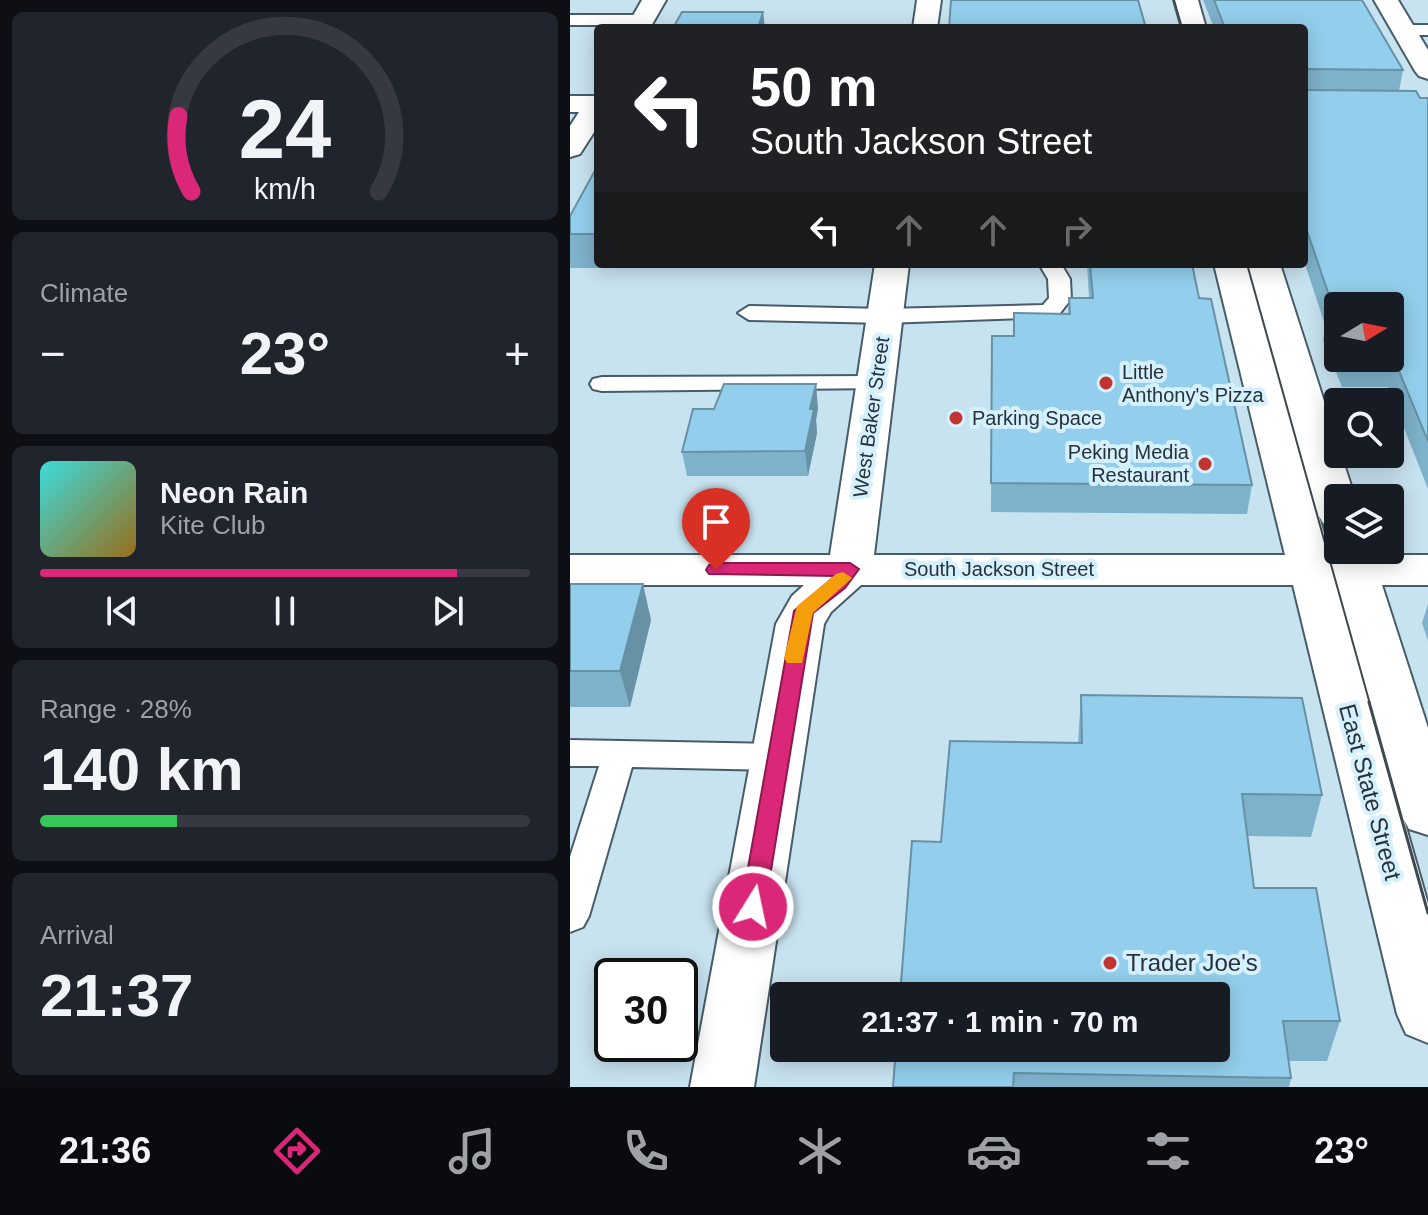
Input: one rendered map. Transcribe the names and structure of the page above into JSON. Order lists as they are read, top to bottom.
{
  "streets": {
    "street": ["West Baker Street", "South Jackson Street", "East State Street"]
  },
  "crossings": [
    ["West Baker Street", "South Jackson Street"]
  ],
  "places": [
    "Little Anthony's Pizza",
    "Parking Space",
    "Peking Media Restaurant",
    "Trader Joe's"
  ],
  "north": "right",
  "page": {
    "turn": ["50 m", "South Jackson Street"],
    "tile": [
      "Climate",
      ["Range · 28%", "140 km"],
      ["Arrival", "21:37"]
    ],
    "heat": ["−", "23°", "+"],
    "song": ["Neon Rain", "Kite Club"],
    "limit": "30",
    "trip": "21:37 · 1 min · 70 m",
    "tabs": ["21:36", "23°"],
    "gauge": ["24", "km/h"]
  }
}
